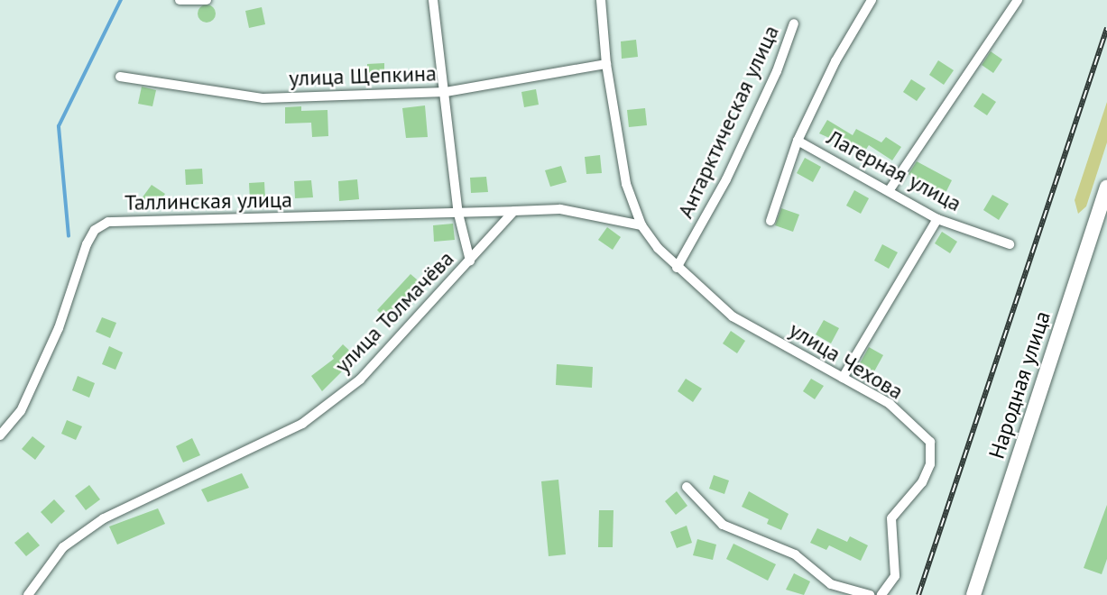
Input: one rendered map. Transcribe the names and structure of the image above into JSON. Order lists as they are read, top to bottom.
{
  "streets": {
    "main road": ["Народная улица"],
    "street": [
      "улица Щепкина",
      "Антарктическая улица",
      "Лагерная улица",
      "Таллинская улица",
      "улица Толмачёва",
      "улица Чехова"
    ]
  },
  "crossings": [
    ["улица Щепкина", "улица Чехова"],
    ["Антарктическая улица", "улица Чехова"],
    ["Таллинская улица", "улица Толмачёва"]
  ]
}
